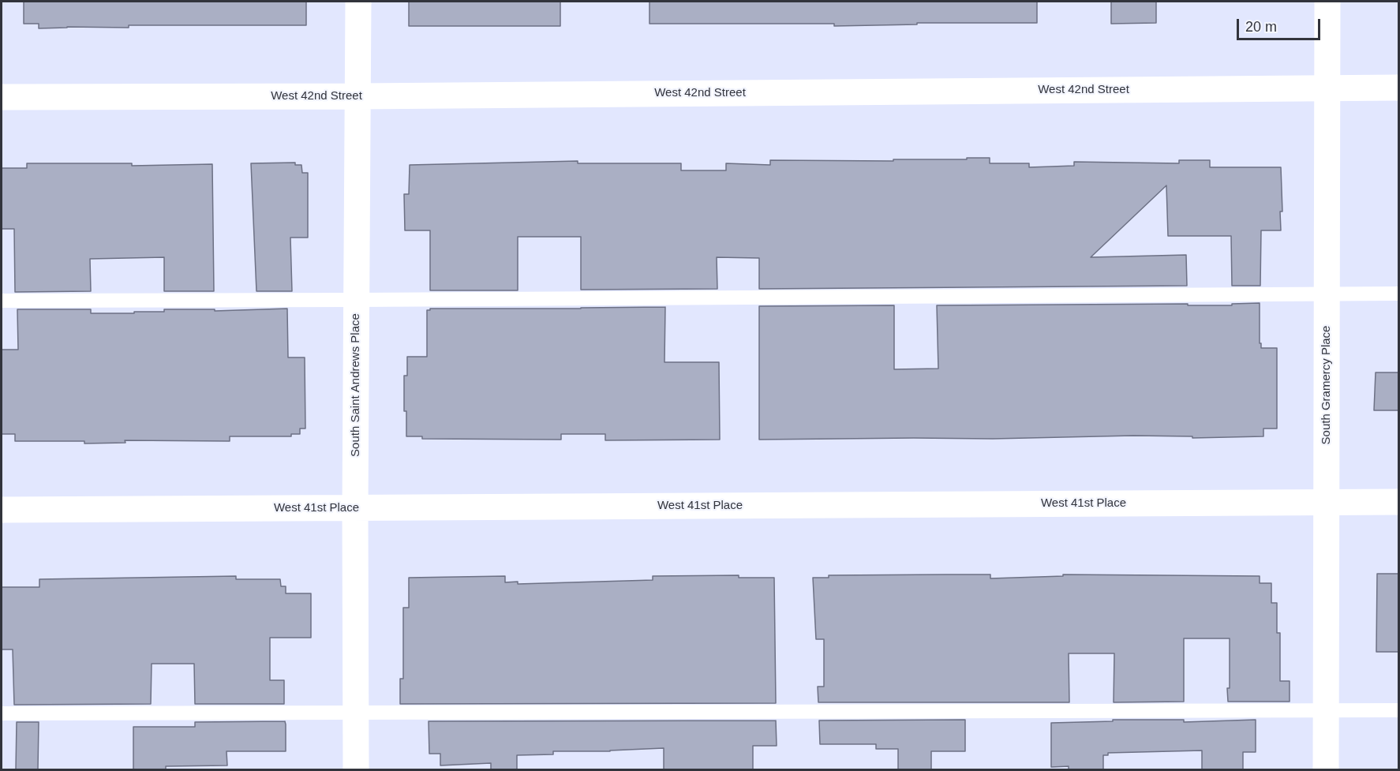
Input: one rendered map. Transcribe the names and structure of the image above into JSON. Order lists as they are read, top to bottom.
{
  "streets": {
    "street": [
      "West 42nd Street",
      "South Saint Andrews Place",
      "South Gramercy Place",
      "West 41st Place"
    ]
  },
  "crossings": [
    ["West 42nd Street", "South Saint Andrews Place"],
    ["West 42nd Street", "South Gramercy Place"],
    ["South Saint Andrews Place", "West 41st Place"],
    ["South Gramercy Place", "West 41st Place"]
  ],
  "scale_bar": "20 m"
}
